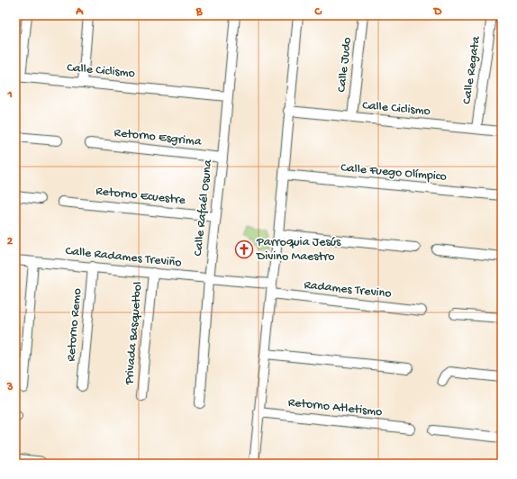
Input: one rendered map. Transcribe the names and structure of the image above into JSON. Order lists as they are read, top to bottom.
{
  "streets": {
    "street": [
      "Calle Judo",
      "Calle Regata",
      "Calle Ciclismo",
      "Retorno Esgrima",
      "Calle Fuego Olímpico",
      "Retorno Ecuestre",
      "Calle Rafaél Osuna",
      "Calle Radames Treviño",
      "Radames Trevino",
      "Retorno Remo",
      "Privada Basquetbol",
      "Retorno Atletismo"
    ]
  },
  "crossings": [
    ["Calle Judo", "Calle Ciclismo"],
    ["Calle Regata", "Calle Ciclismo"],
    ["Calle Ciclismo", "Calle Rafaél Osuna"],
    ["Retorno Esgrima", "Calle Rafaél Osuna"],
    ["Retorno Ecuestre", "Calle Rafaél Osuna"],
    ["Calle Rafaél Osuna", "Calle Radames Treviño"],
    ["Calle Radames Treviño", "Retorno Remo"],
    ["Calle Radames Treviño", "Privada Basquetbol"]
  ],
  "places": {
    "church": ["Parroquia Jesús Divino Maestro"]
  },
  "grid": {
    "columns": [
      "A",
      "B",
      "C",
      "D"
    ],
    "rows": ["1", "2", "3"]
  }
}
